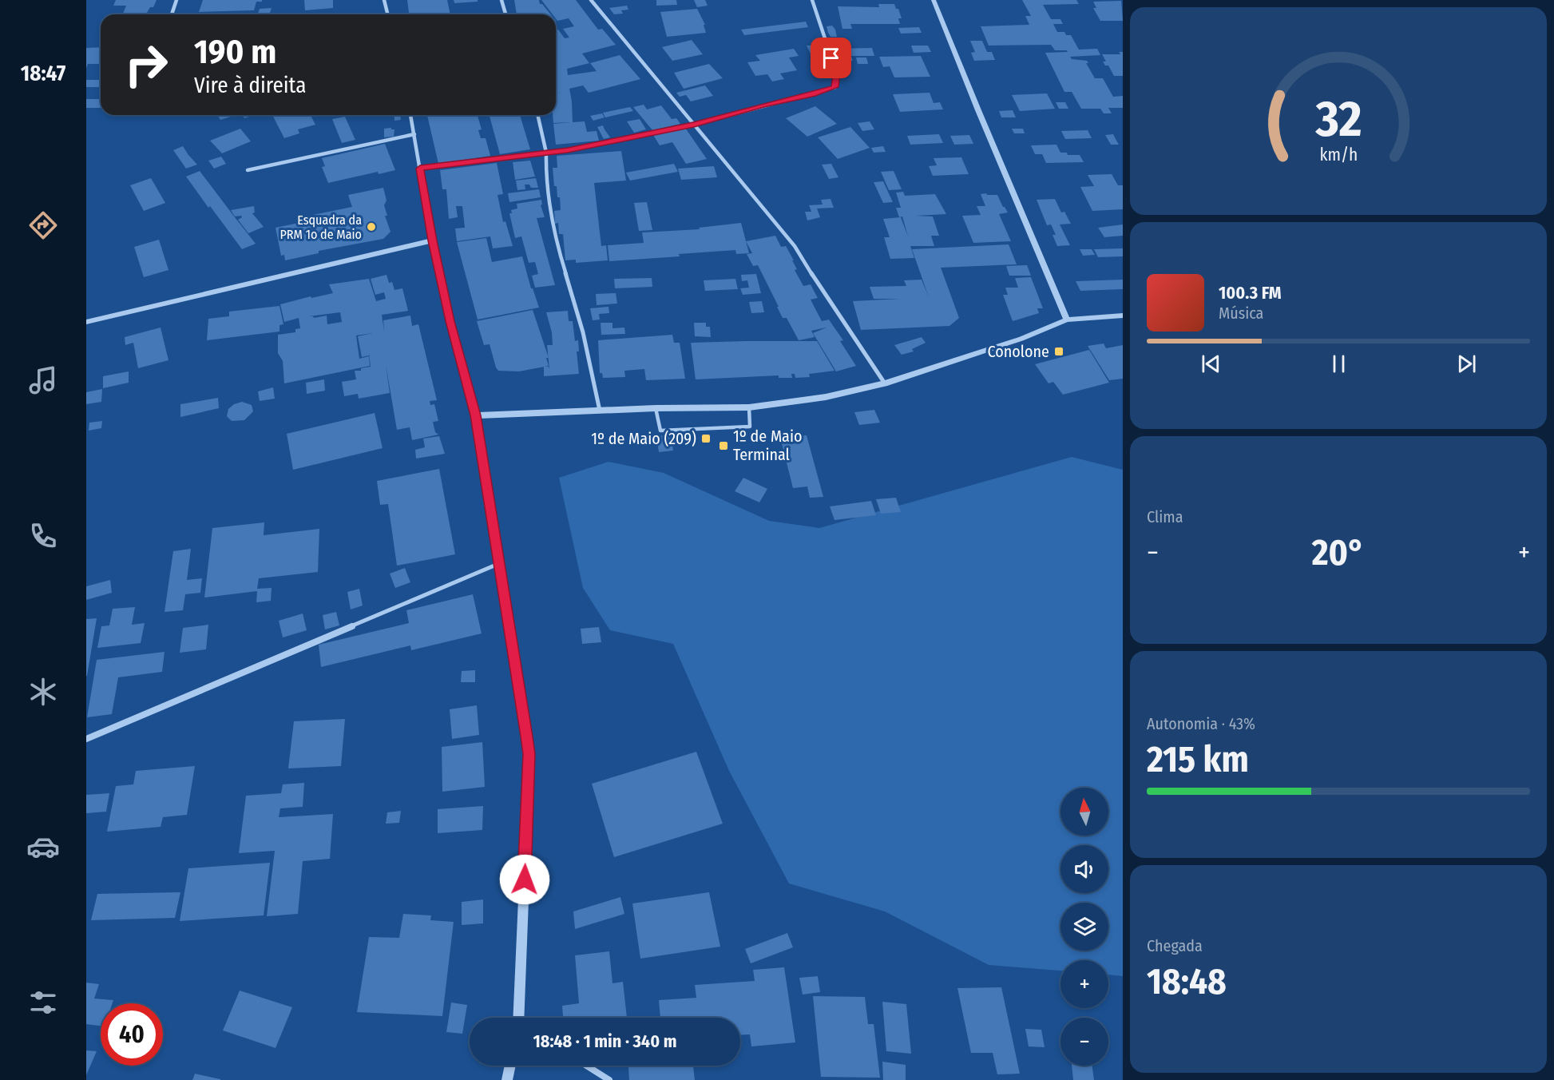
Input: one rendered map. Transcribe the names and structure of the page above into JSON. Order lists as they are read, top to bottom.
{
  "places": {
    "other": ["Esquadra da PRM 1o de Maio"],
    "transit": ["Conolone", "1º de Maio (209)", "1º de Maio Terminal"]
  },
  "north": "top",
  "page": {
    "tabs": "18:47",
    "turn": ["190 m", "Vire à direita"],
    "song": ["100.3 FM", "Música"],
    "tile": [
      "Clima",
      ["Autonomia · 43%", "215 km"],
      ["Chegada", "18:48"]
    ],
    "heat": ["−", "20°", "+"],
    "map_buttons": ["+", "−"],
    "limit": "40",
    "trip": "18:48 · 1 min · 340 m",
    "gauge": ["32", "km/h"]
  }
}
